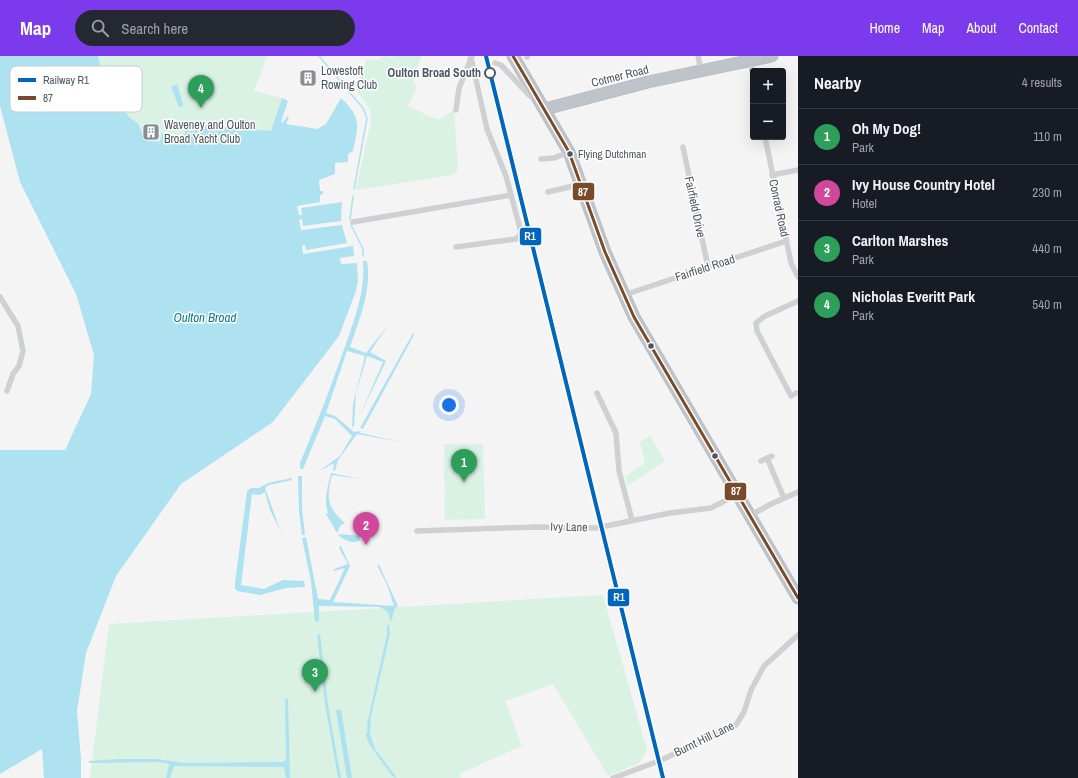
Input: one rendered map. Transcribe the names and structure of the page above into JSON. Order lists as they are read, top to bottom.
{
  "streets": {
    "highway": ["Cotmer Road"],
    "street": [
      "Fairfield Drive",
      "Conrad Road",
      "Fairfield Road",
      "Ivy Lane",
      "Burnt Hill Lane"
    ]
  },
  "crossings": [
    ["Fairfield Drive", "Fairfield Road"],
    ["Conrad Road", "Fairfield Road"]
  ],
  "water": ["Oulton Broad"],
  "places": {
    "other": ["Oulton Broad South", "Flying Dutchman"],
    "building": ["Lowestoft Rowing Club", "Waveney and Oulton Broad Yacht Club"]
  },
  "lines": ["rail line R1", "transit line 87"],
  "legend": ["Railway R1", "87"],
  "page": {
    "header": "Map",
    "search": "Search here",
    "nav": [
      "Home",
      "Map",
      "About",
      "Contact"
    ],
    "heading": ["Nearby", "4 results"],
    "map_buttons": ["+", "−"],
    "pins": [
      "4",
      "1",
      "2",
      "3"
    ],
    "list": [
      {
        "mark": "1",
        "name": "Oh My Dog!",
        "note": "Park",
        "value": "110 m"
      },
      {
        "mark": "2",
        "name": "Ivy House Country Hotel",
        "note": "Hotel",
        "value": "230 m"
      },
      {
        "mark": "3",
        "name": "Carlton Marshes",
        "note": "Park",
        "value": "440 m"
      },
      {
        "mark": "4",
        "name": "Nicholas Everitt Park",
        "note": "Park",
        "value": "540 m"
      }
    ]
  }
}
